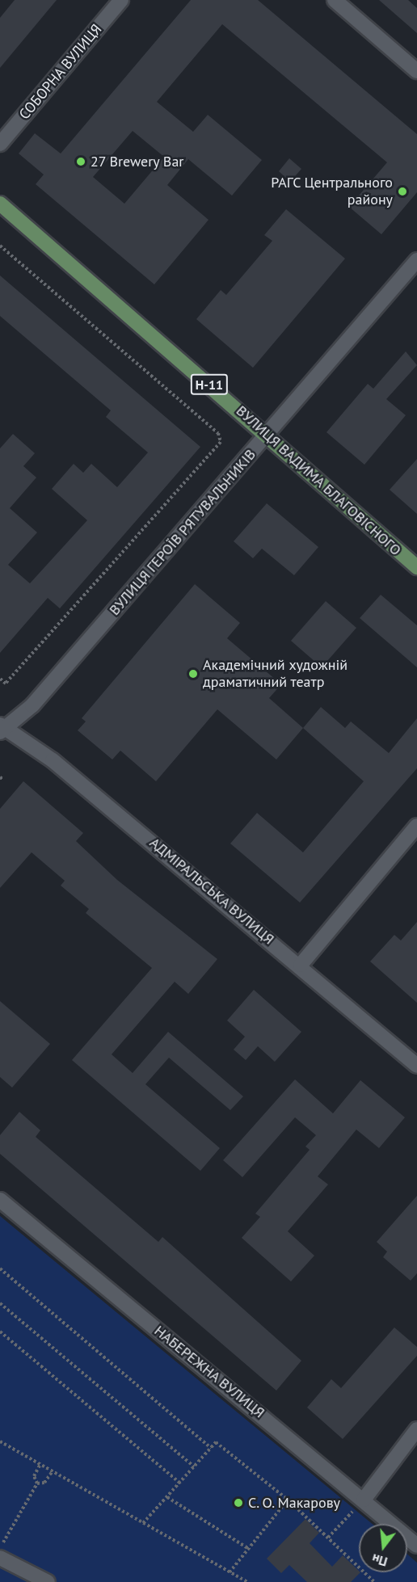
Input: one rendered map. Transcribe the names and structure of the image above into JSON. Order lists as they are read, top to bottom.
{
  "streets": {
    "main road": ["Н-11", "ВУЛИЦЯ ВАДИМА БЛАГОВІСНОГО"],
    "street": [
      "СОБОРНА ВУЛИЦЯ",
      "ВУЛИЦЯ ГЕРОЇВ РЯТУВАЛЬНИКІВ",
      "АДМІРАЛЬСЬКА ВУЛИЦЯ",
      "НАБЕРЕЖНА ВУЛИЦЯ"
    ]
  },
  "crossings": [
    ["ВУЛИЦЯ ВАДИМА БЛАГОВІСНОГО", "ВУЛИЦЯ ГЕРОЇВ РЯТУВАЛЬНИКІВ"],
    ["ВУЛИЦЯ ГЕРОЇВ РЯТУВАЛЬНИКІВ", "АДМІРАЛЬСЬКА ВУЛИЦЯ"]
  ],
  "places": [
    "27 Brewery Bar",
    "РАГС Центрального району",
    "Академічний художній драматичний театр",
    "С. О. Макарову"
  ],
  "north": "bottom"
}
